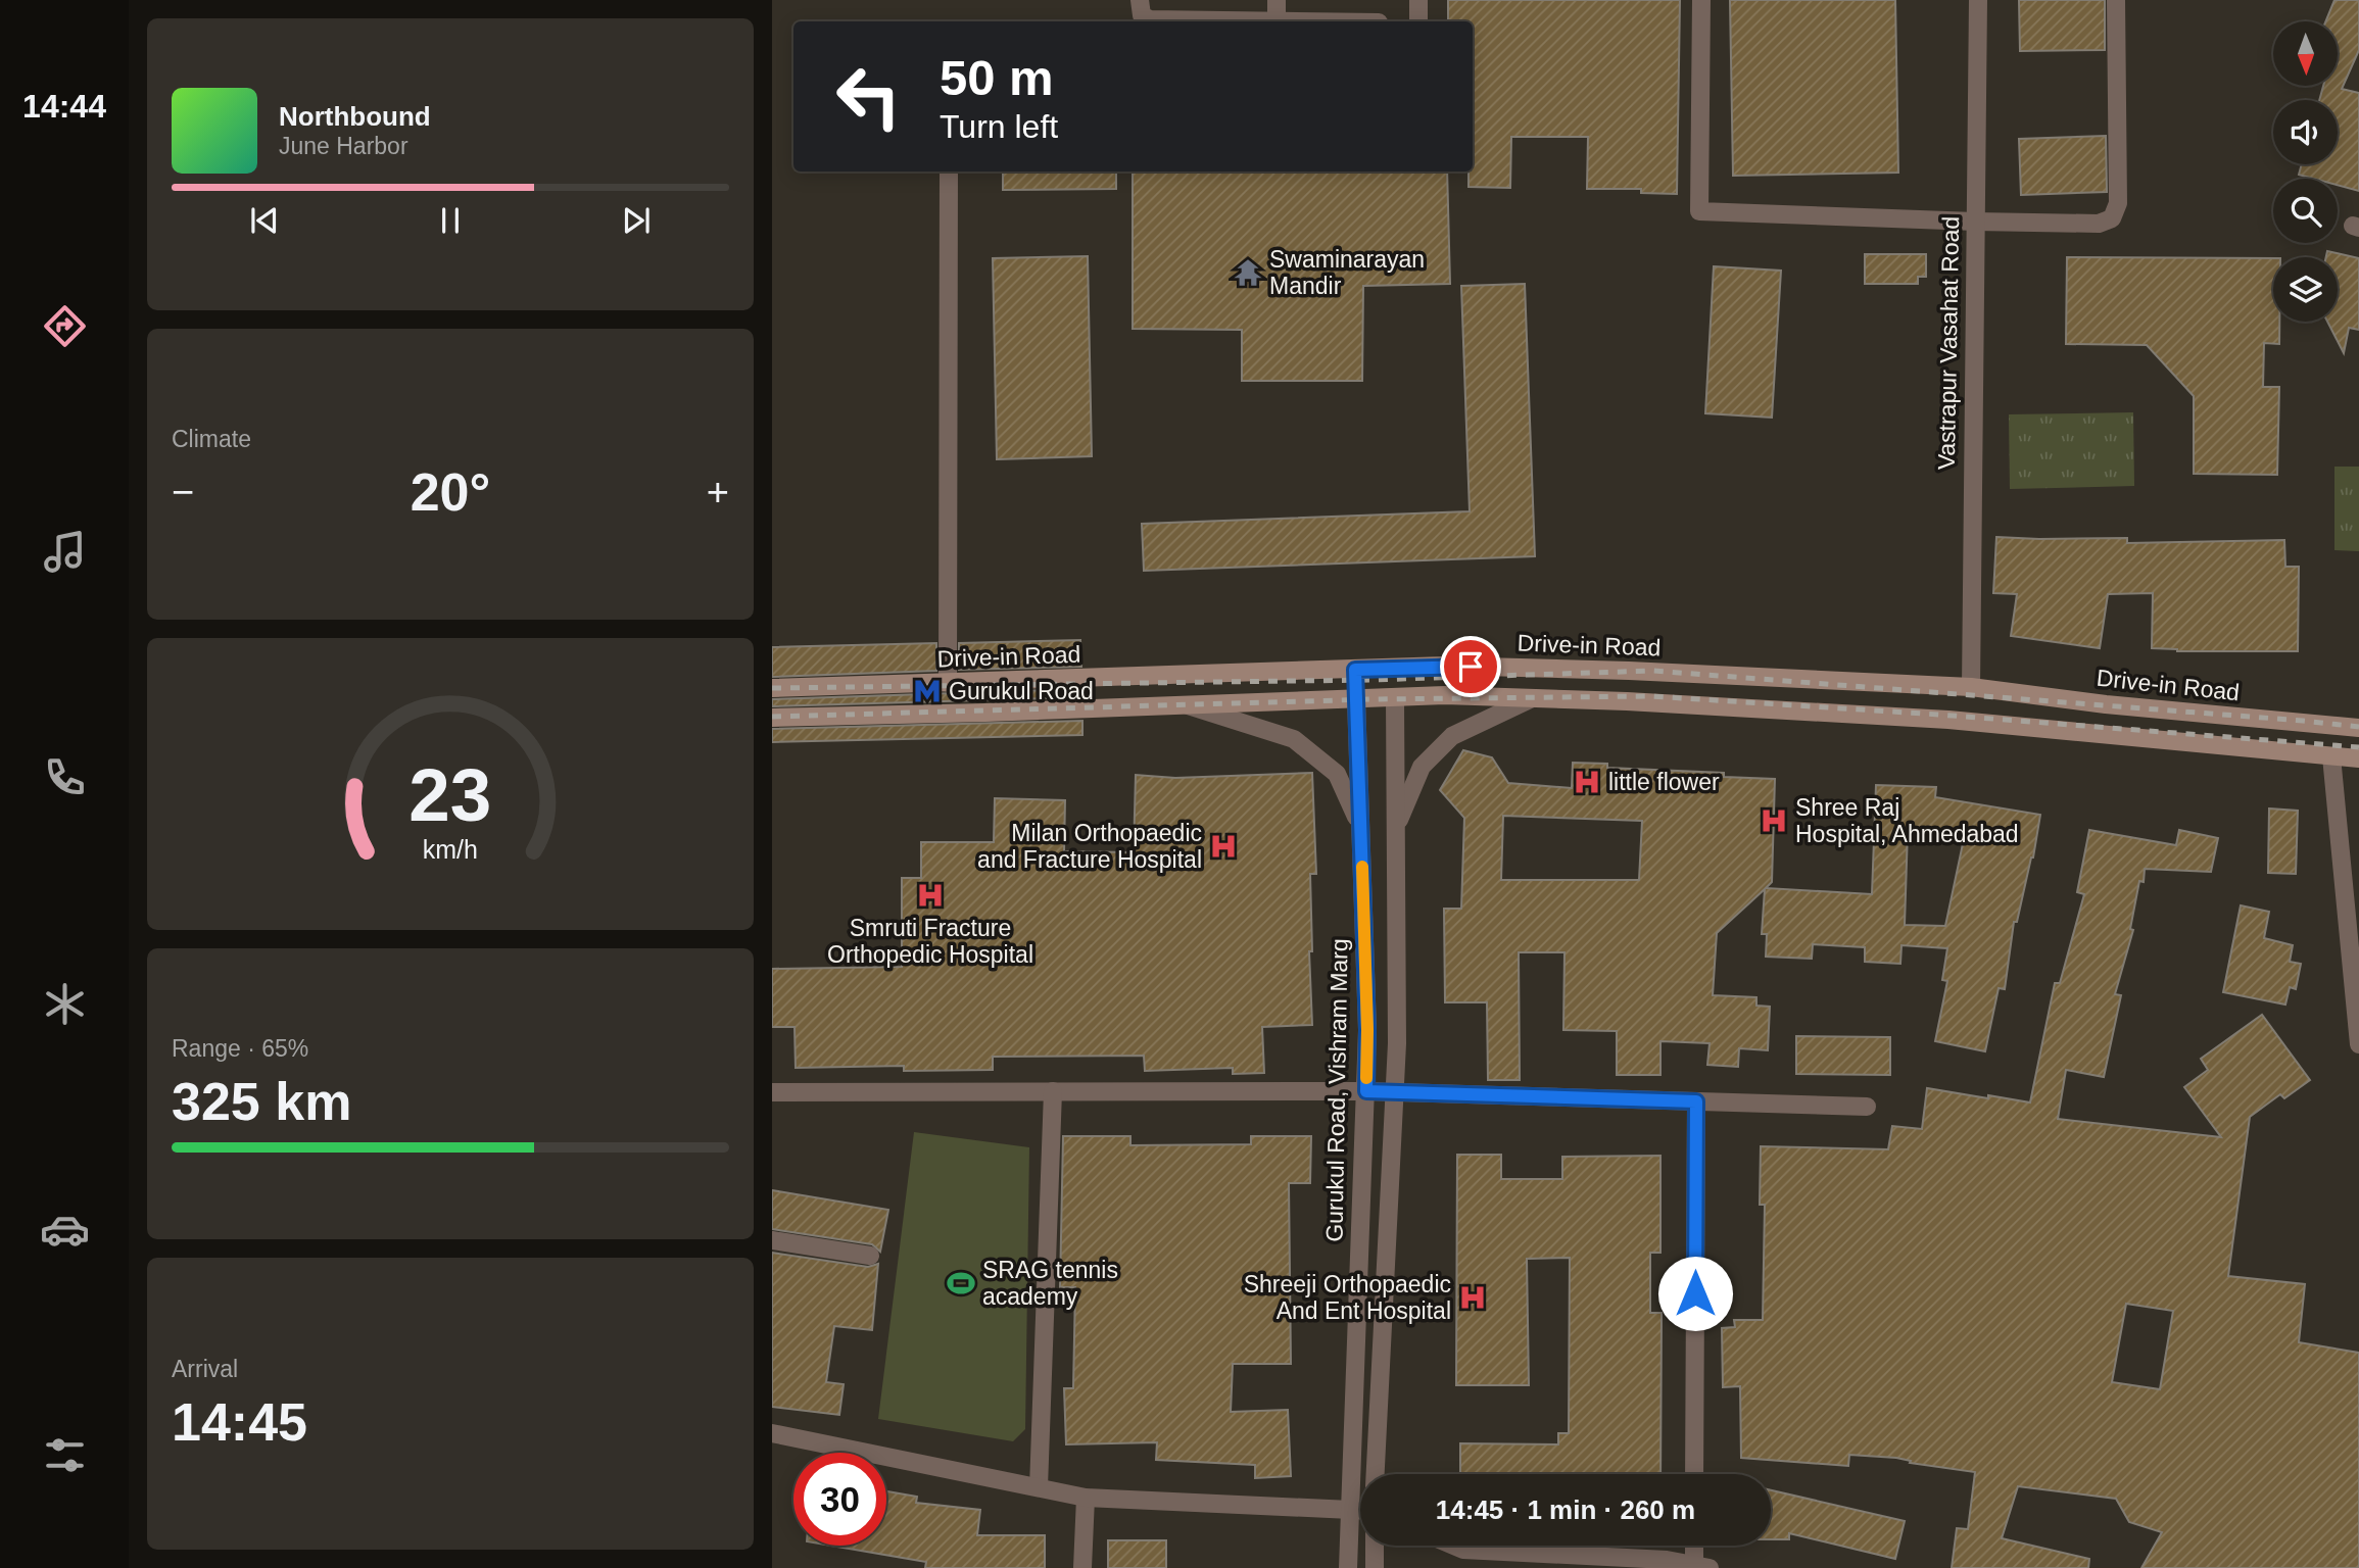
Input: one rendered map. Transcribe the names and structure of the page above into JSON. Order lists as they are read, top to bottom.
{
  "streets": {
    "main road": ["Drive-in Road"],
    "street": ["Vastrapur Vasahat Road", "Gurukul Road, Vishram Marg"]
  },
  "crossings": [
    ["Vastrapur Vasahat Road", "Drive-in Road"]
  ],
  "places": {
    "temple": ["Swaminarayan Mandir"],
    "metro station": ["Gurukul Road"],
    "hospital": [
      "little flower",
      "Shree Raj Hospital, Ahmedabad",
      "Milan Orthopaedic and Fracture Hospital",
      "Smruti Fracture Orthopedic Hospital",
      "Shreeji Orthopaedic And Ent Hospital"
    ],
    "sports": ["SRAG tennis academy"]
  },
  "north": "bottom",
  "page": {
    "tabs": "14:44",
    "turn": ["50 m", "Turn left"],
    "song": ["Northbound", "June Harbor"],
    "tile": [
      "Climate",
      ["Range · 65%", "325 km"],
      ["Arrival", "14:45"]
    ],
    "heat": ["−", "20°", "+"],
    "limit": "30",
    "trip": "14:45 · 1 min · 260 m",
    "gauge": ["23", "km/h"]
  }
}
